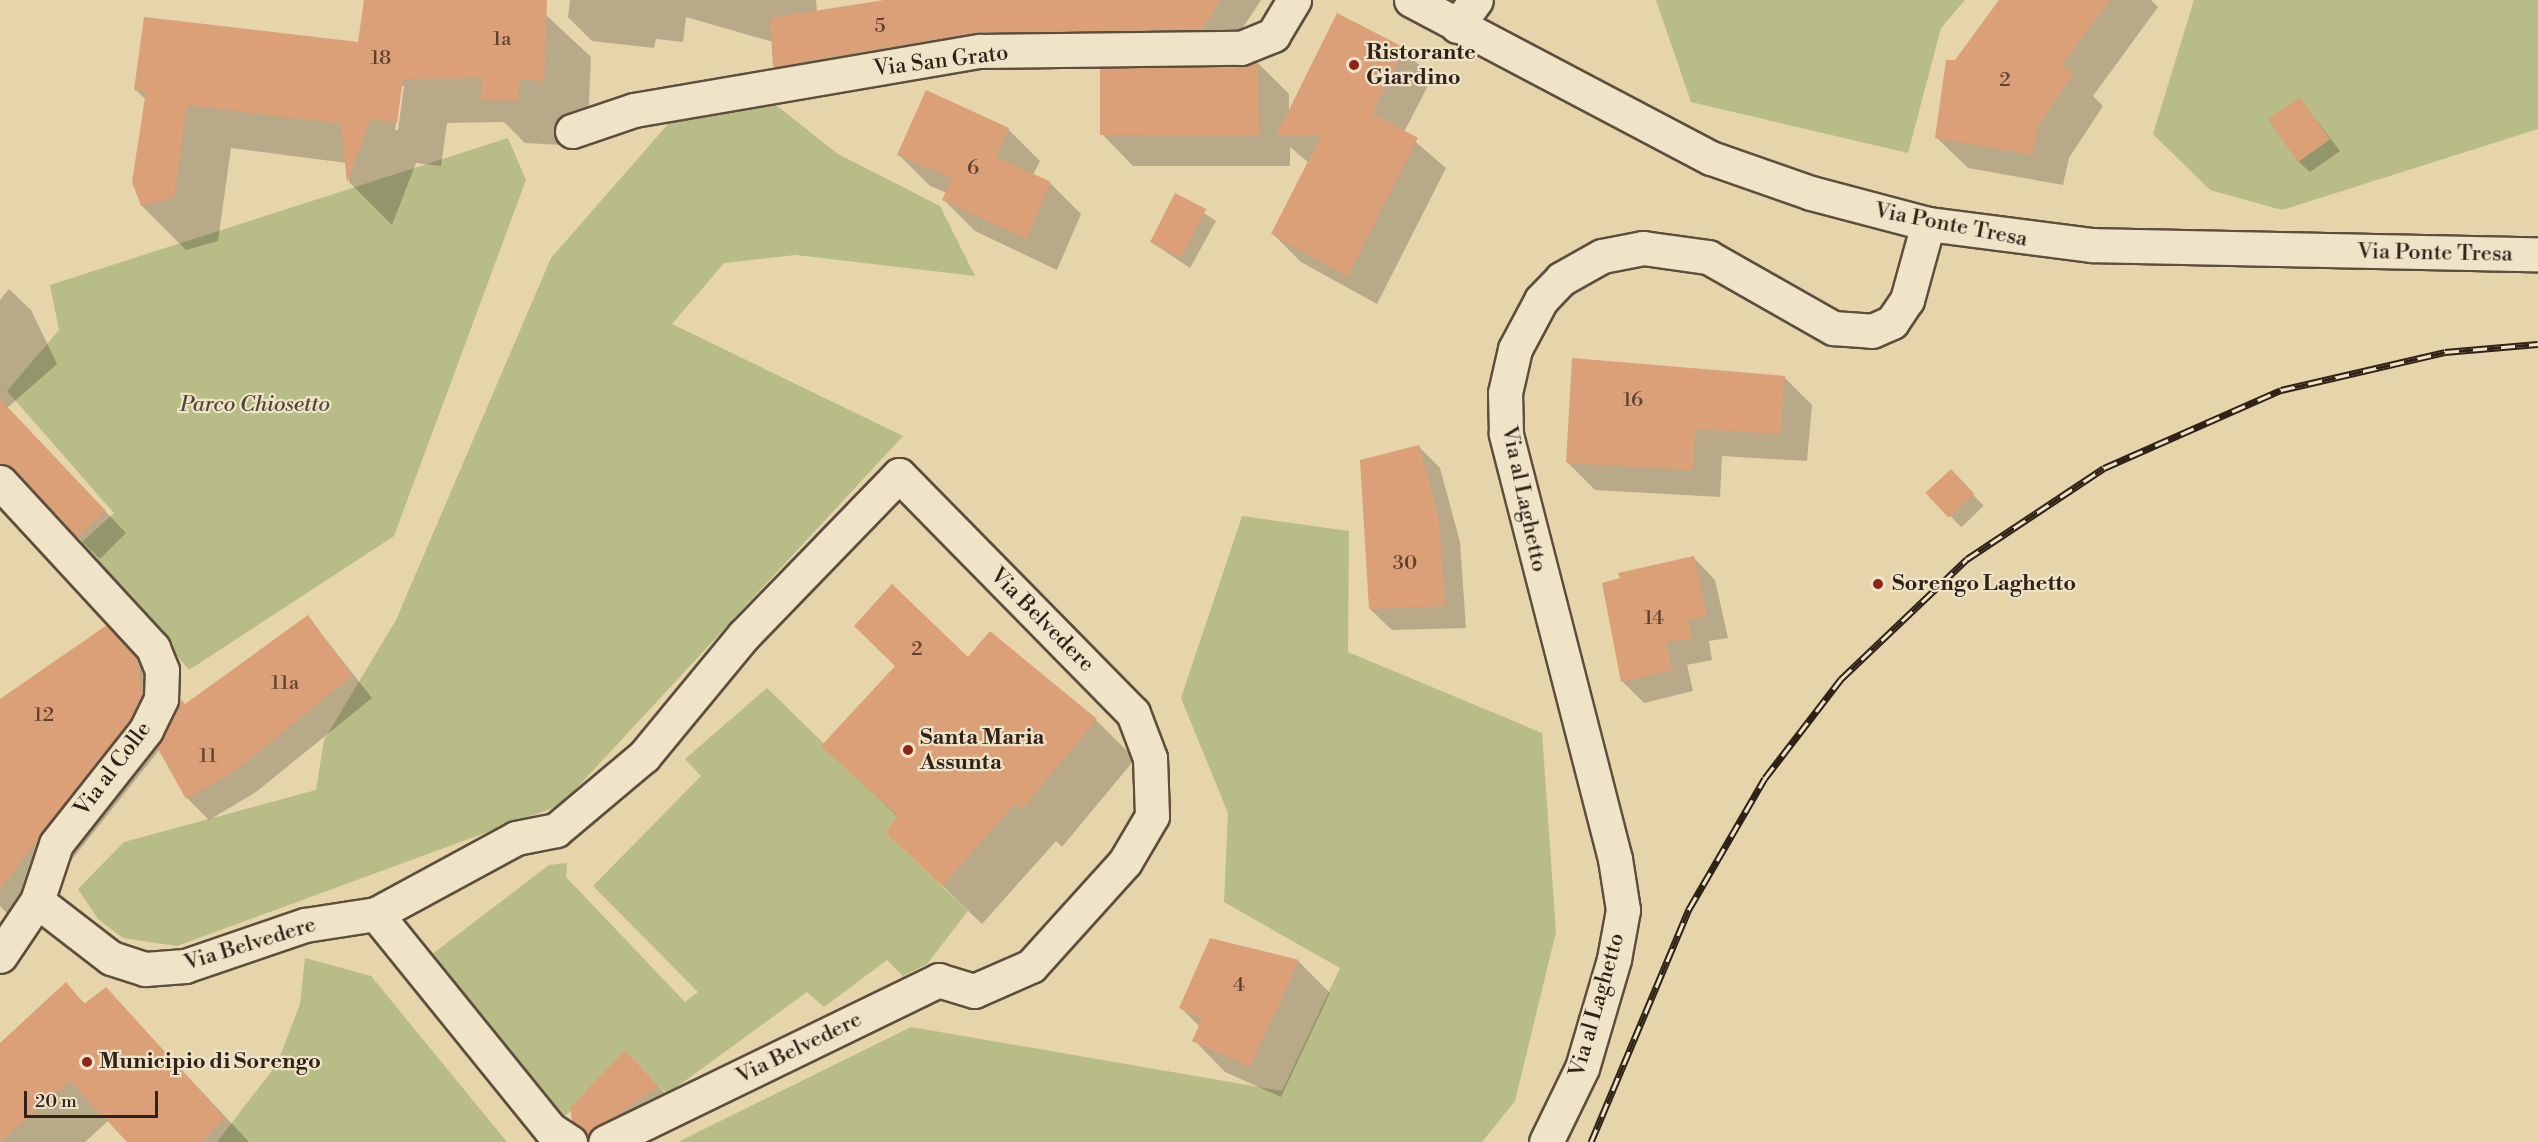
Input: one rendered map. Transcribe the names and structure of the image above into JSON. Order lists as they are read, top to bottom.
{
  "streets": {
    "street": [
      "Via San Grato",
      "Via Ponte Tresa",
      "Via al Laghetto",
      "Via Belvedere",
      "Via al Colle"
    ]
  },
  "crossings": [
    ["Via Ponte Tresa", "Via al Laghetto"],
    ["Via Belvedere", "Via al Colle"]
  ],
  "parks": ["Parco Chiosetto"],
  "places": [
    "Ristorante Giardino",
    "Sorengo Laghetto",
    "Santa Maria Assunta",
    "Municipio di Sorengo"
  ],
  "house_numbers": [
    "5",
    "1a",
    "18",
    "2",
    "6",
    "16",
    "30",
    "14",
    "2",
    "11a",
    "12",
    "11",
    "4"
  ],
  "scale_bar": "20 m"
}
